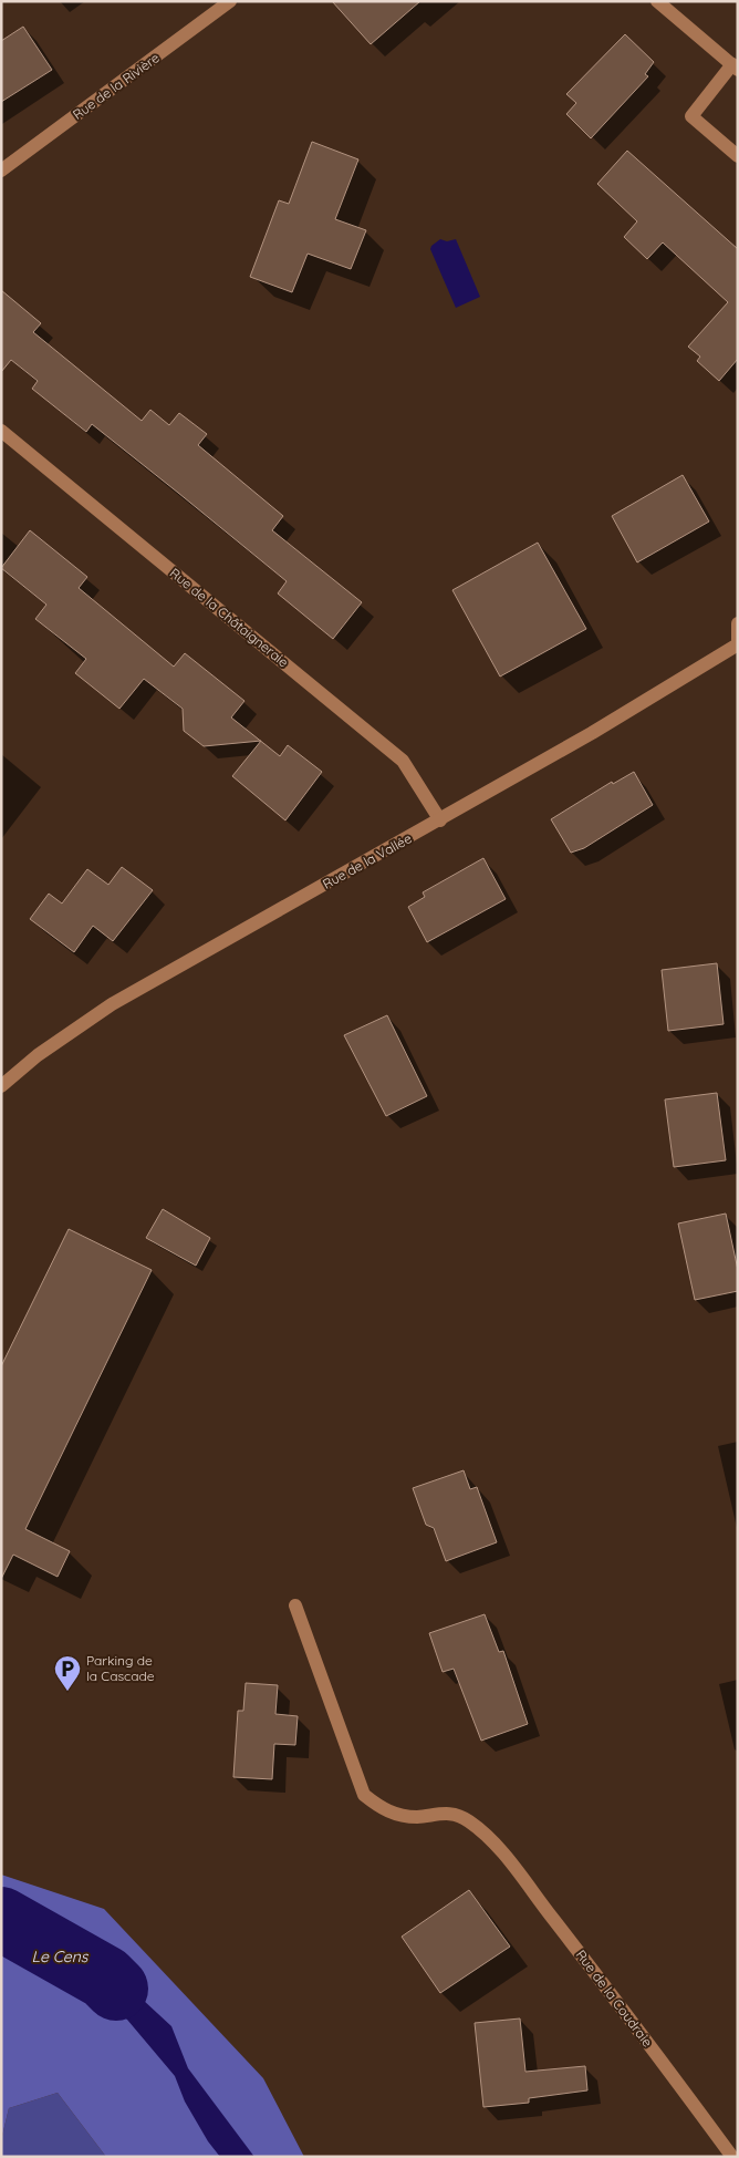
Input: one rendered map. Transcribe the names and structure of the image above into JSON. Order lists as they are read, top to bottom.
{
  "streets": {
    "street": [
      "Rue de la Rivière",
      "Rue de la Châtaigneraie",
      "Rue de la Vallée",
      "Rue de la Coudraie"
    ]
  },
  "crossings": [
    ["Rue de la Châtaigneraie", "Rue de la Vallée"]
  ],
  "water": ["Le Cens"],
  "places": {
    "parking": ["Parking de la Cascade"]
  }
}
